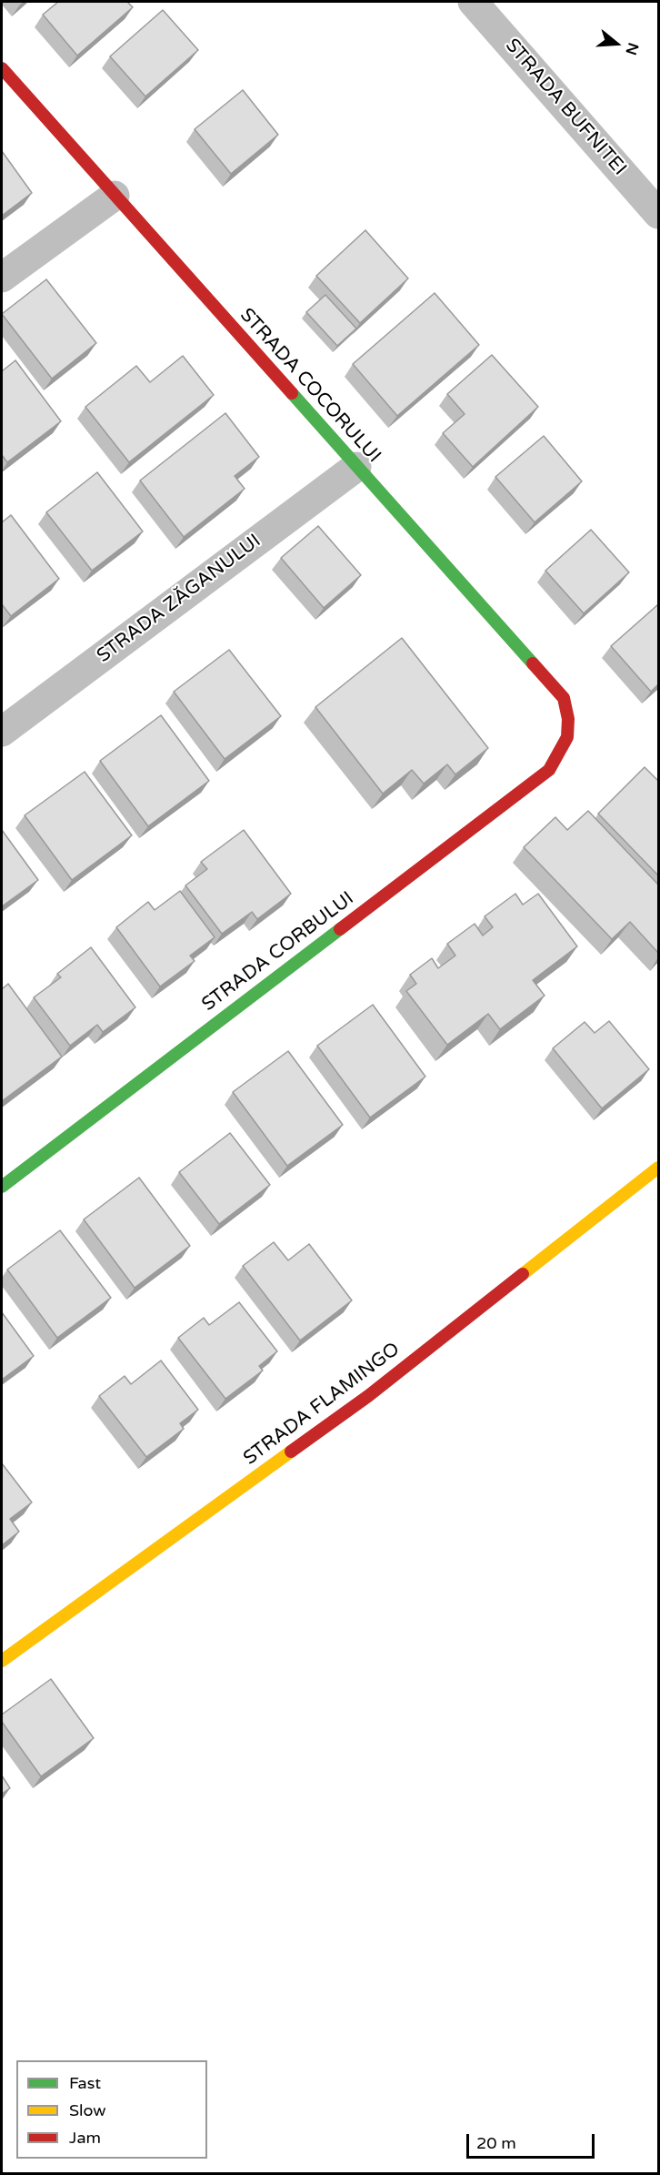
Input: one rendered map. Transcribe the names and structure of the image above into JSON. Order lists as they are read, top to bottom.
{
  "streets": {
    "street": [
      "STRADA BUFNITEI",
      "STRADA COCORULUI",
      "STRADA ZĂGANULUI",
      "STRADA CORBULUI",
      "STRADA FLAMINGO"
    ]
  },
  "crossings": [
    ["STRADA COCORULUI", "STRADA ZĂGANULUI"],
    ["STRADA COCORULUI", "STRADA CORBULUI"]
  ],
  "legend": ["Fast", "Slow", "Jam"],
  "scale_bar": "20 m",
  "north": "right"
}
